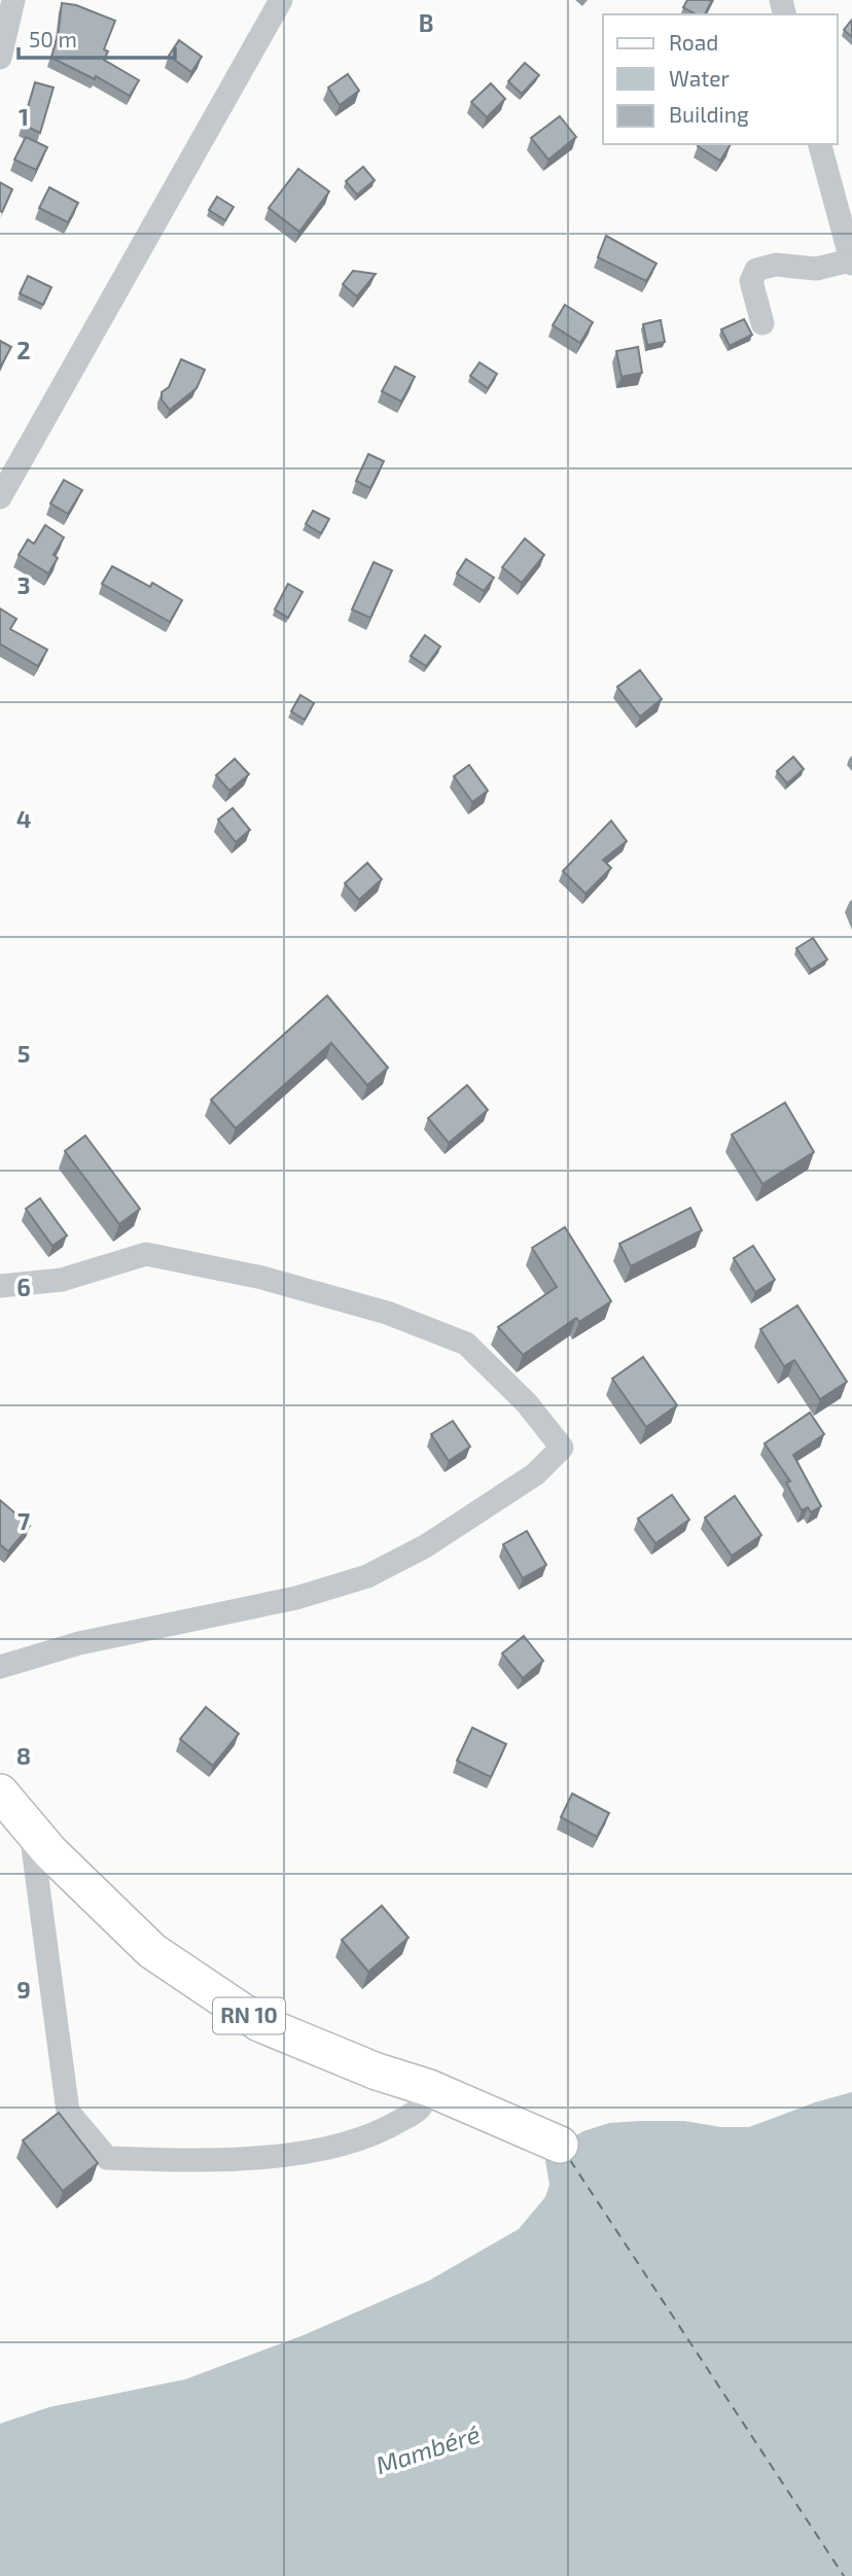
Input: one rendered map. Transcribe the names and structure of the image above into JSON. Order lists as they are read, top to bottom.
{
  "streets": {
    "main road": ["RN 10"]
  },
  "water": ["Mambéré"],
  "legend": ["Road", "Water", "Building"],
  "scale_bar": "50 m",
  "grid": {
    "columns": ["B"],
    "rows": [
      "1",
      "2",
      "3",
      "4",
      "5",
      "6",
      "7",
      "8",
      "9"
    ]
  }
}
